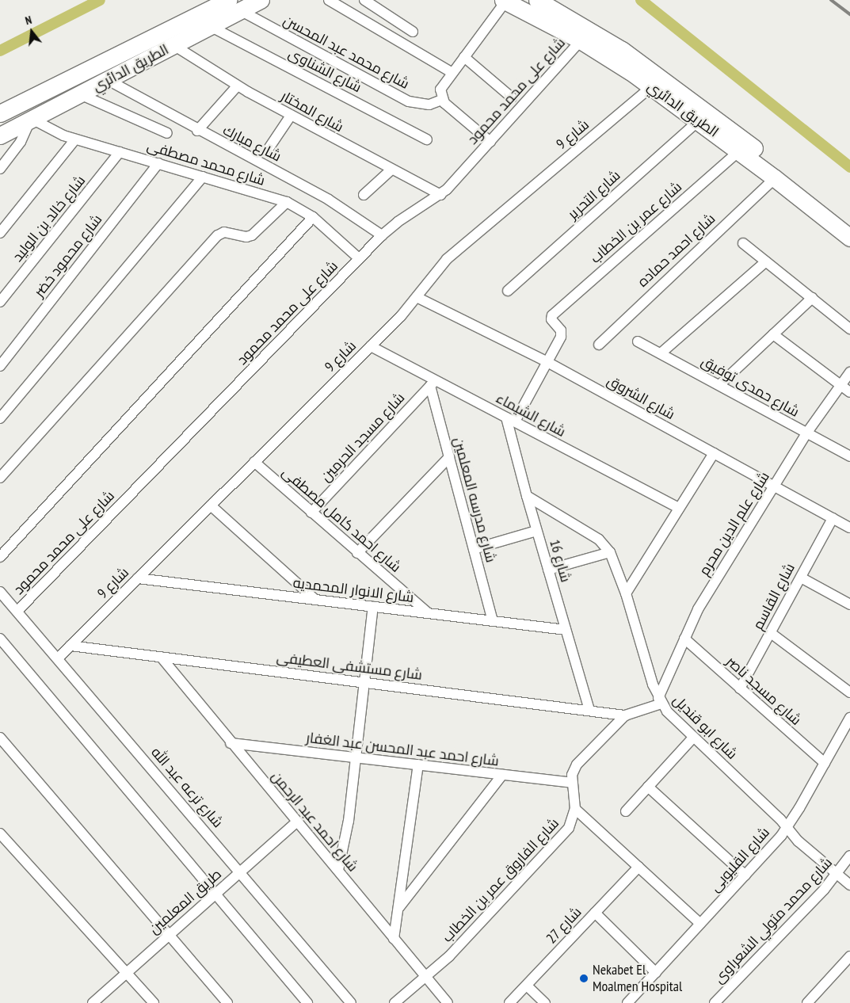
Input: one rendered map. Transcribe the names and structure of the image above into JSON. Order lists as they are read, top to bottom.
{
  "streets": {
    "highway": ["الطريق الدائري"],
    "street": [
      "شارع محمد عبد المحسن",
      "شارع الشناوى",
      "شارع على محمد محمود",
      "شارع المختار",
      "شارع 9",
      "شارع مبارك",
      "شارع محمد مصطفى",
      "شارع التحرير",
      "شارع خالد بن الوليد",
      "شارع عمر بن الخطاب",
      "شارع احمد حماده",
      "شارع محمود خضر",
      "شارع حمدى توفيق",
      "شارع الشروق",
      "شارع الشيماء",
      "شارع مسجد الحرمين",
      "شارع مدرسه المعلمين",
      "شارع احمد كامل مصطفى",
      "شارع علم الدين محرم",
      "شارع 16",
      "شارع الانوار المحمديه",
      "شارع القاسم",
      "شارع مستشفى العطيفى",
      "شارع مسجد ناصر",
      "شارع ابو قنديل",
      "شارع احمد عبد المحسن عبد الغفار",
      "شارع ترعه عبد الله",
      "شارع احمد عبد الرحمن",
      "شارع القليوبى",
      "شارع الفاروق عمر بن الخطاب",
      "طريق المعلمين",
      "شارع محمد متولي الشعراوى",
      "شارع 27"
    ]
  },
  "crossings": [
    ["شارع محمد عبد المحسن", "الطريق الدائري"],
    ["الطريق الدائري", "شارع الشناوى"],
    ["الطريق الدائري", "شارع على محمد محمود"],
    ["الطريق الدائري", "شارع المختار"],
    ["الطريق الدائري", "شارع 9"],
    ["الطريق الدائري", "شارع مبارك"],
    ["الطريق الدائري", "شارع محمد مصطفى"],
    ["الطريق الدائري", "شارع التحرير"],
    ["الطريق الدائري", "شارع عمر بن الخطاب"],
    ["الطريق الدائري", "شارع احمد حماده"],
    ["شارع على محمد محمود", "شارع المختار"],
    ["شارع على محمد محمود", "شارع مبارك"],
    ["شارع على محمد محمود", "شارع محمد مصطفى"],
    ["شارع على محمد محمود", "شارع ترعه عبد الله"],
    ["شارع 9", "شارع الشروق"],
    ["شارع 9", "شارع الشيماء"],
    ["شارع 9", "شارع احمد كامل مصطفى"],
    ["شارع 9", "شارع الانوار المحمديه"],
    ["شارع 9", "شارع مستشفى العطيفى"],
    ["شارع 9", "شارع ترعه عبد الله"],
    ["شارع محمد مصطفى", "شارع خالد بن الوليد"],
    ["شارع محمد مصطفى", "شارع محمود خضر"],
    ["شارع عمر بن الخطاب", "شارع الشروق"],
    ["شارع حمدى توفيق", "شارع علم الدين محرم"],
    ["شارع الشروق", "شارع علم الدين محرم"],
    ["شارع الشروق", "شارع القاسم"],
    ["شارع الشيماء", "شارع مسجد الحرمين"],
    ["شارع الشيماء", "شارع مدرسه المعلمين"],
    ["شارع الشيماء", "شارع 16"],
    ["شارع مسجد الحرمين", "شارع مدرسه المعلمين"],
    ["شارع مسجد الحرمين", "شارع احمد كامل مصطفى"],
    ["شارع مدرسه المعلمين", "شارع الانوار المحمديه"],
    ["شارع احمد كامل مصطفى", "شارع الانوار المحمديه"],
    ["شارع علم الدين محرم", "شارع مسجد ناصر"],
    ["شارع علم الدين محرم", "شارع ابو قنديل"],
    ["شارع علم الدين محرم", "شارع الفاروق عمر بن الخطاب"],
    ["شارع 16", "شارع الانوار المحمديه"],
    ["شارع 16", "شارع مستشفى العطيفى"],
    ["شارع 16", "شارع ابو قنديل"],
    ["شارع القاسم", "شارع مسجد ناصر"],
    ["شارع مستشفى العطيفى", "شارع احمد عبد الرحمن"],
    ["شارع مستشفى العطيفى", "شارع الفاروق عمر بن الخطاب"],
    ["شارع مسجد ناصر", "شارع القليوبى"],
    ["شارع ابو قنديل", "شارع القليوبى"],
    ["شارع ابو قنديل", "شارع الفاروق عمر بن الخطاب"],
    ["شارع ابو قنديل", "شارع محمد متولي الشعراوى"],
    ["شارع احمد عبد المحسن عبد الغفار", "شارع احمد عبد الرحمن"],
    ["شارع احمد عبد المحسن عبد الغفار", "شارع الفاروق عمر بن الخطاب"],
    ["شارع ترعه عبد الله", "طريق المعلمين"],
    ["شارع احمد عبد الرحمن", "شارع الفاروق عمر بن الخطاب"],
    ["شارع احمد عبد الرحمن", "طريق المعلمين"]
  ],
  "places": ["Nekabet El Moalmen Hospital"],
  "north": "top"
}
